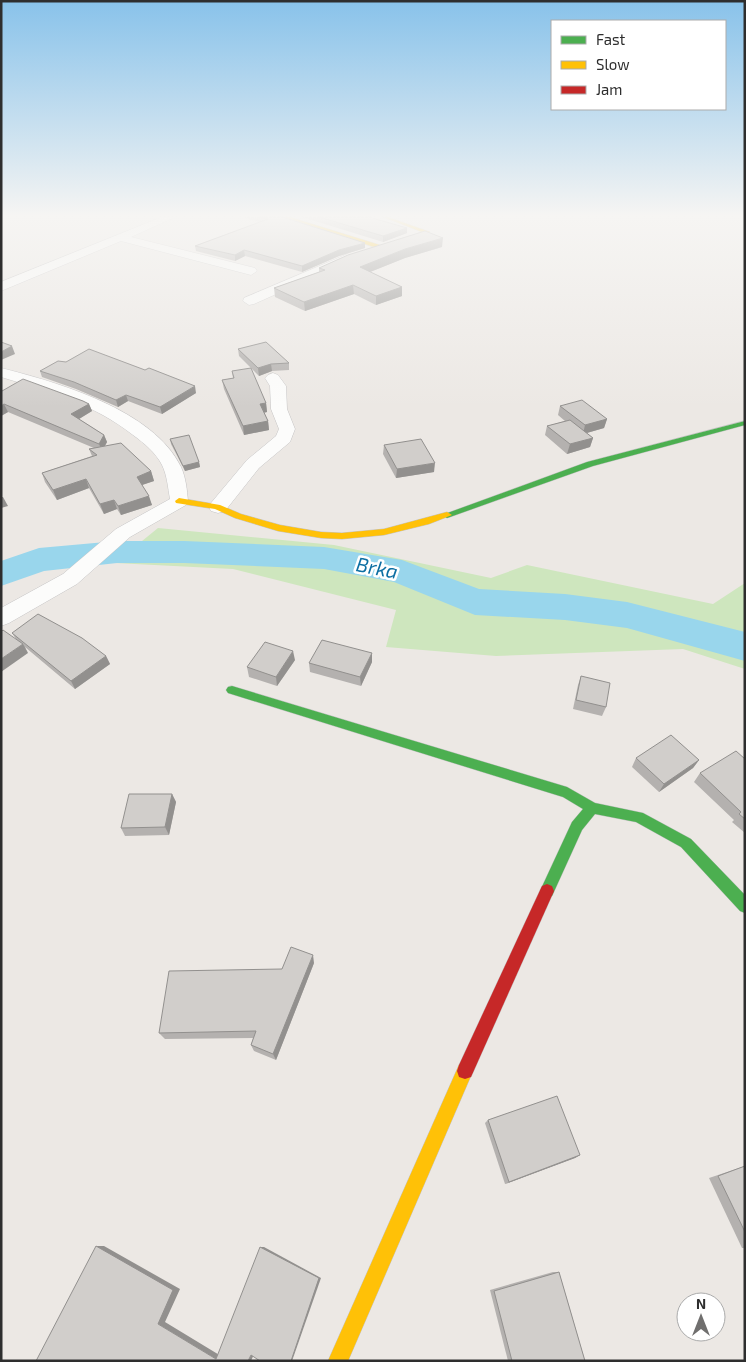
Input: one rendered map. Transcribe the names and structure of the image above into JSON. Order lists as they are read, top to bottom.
{
  "water": ["Brka"],
  "legend": ["Fast", "Slow", "Jam"],
  "north": "top"
}
